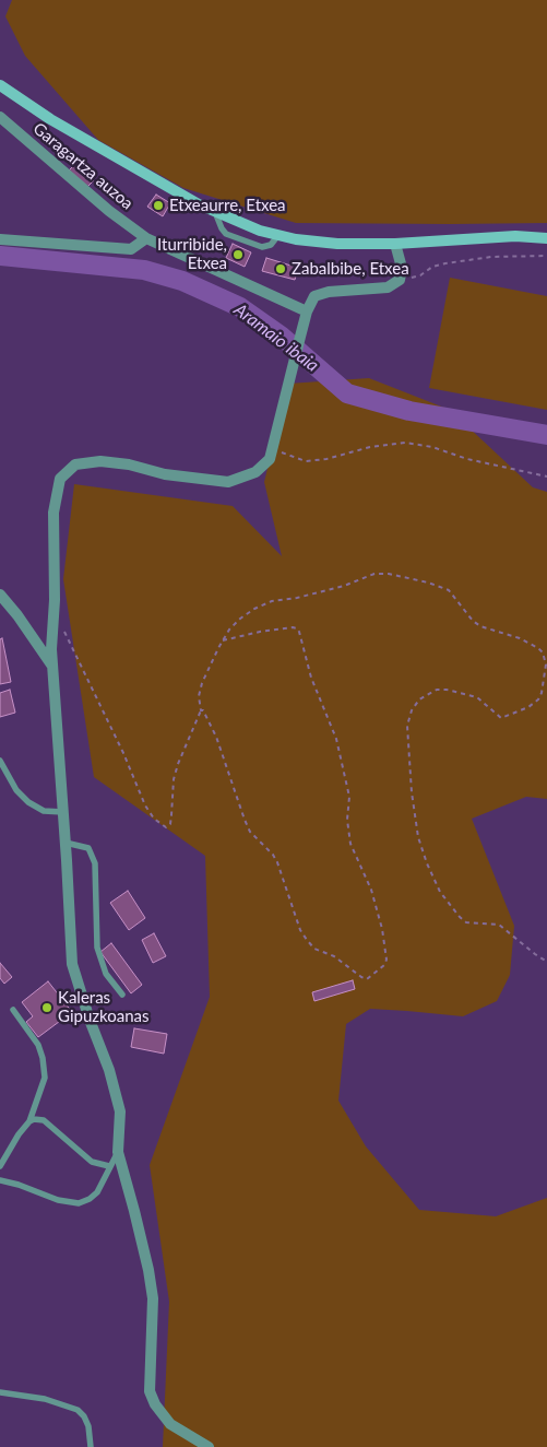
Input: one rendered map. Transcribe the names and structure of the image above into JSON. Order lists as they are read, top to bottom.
{
  "streets": {
    "street": ["Garagartza auzoa"]
  },
  "water": ["Aramaio ibaia"],
  "places": [
    "Etxeaurre, Etxea",
    "Iturribide, Etxea",
    "Zabalbibe, Etxea",
    "Kaleras Gipuzkoanas"
  ]
}
